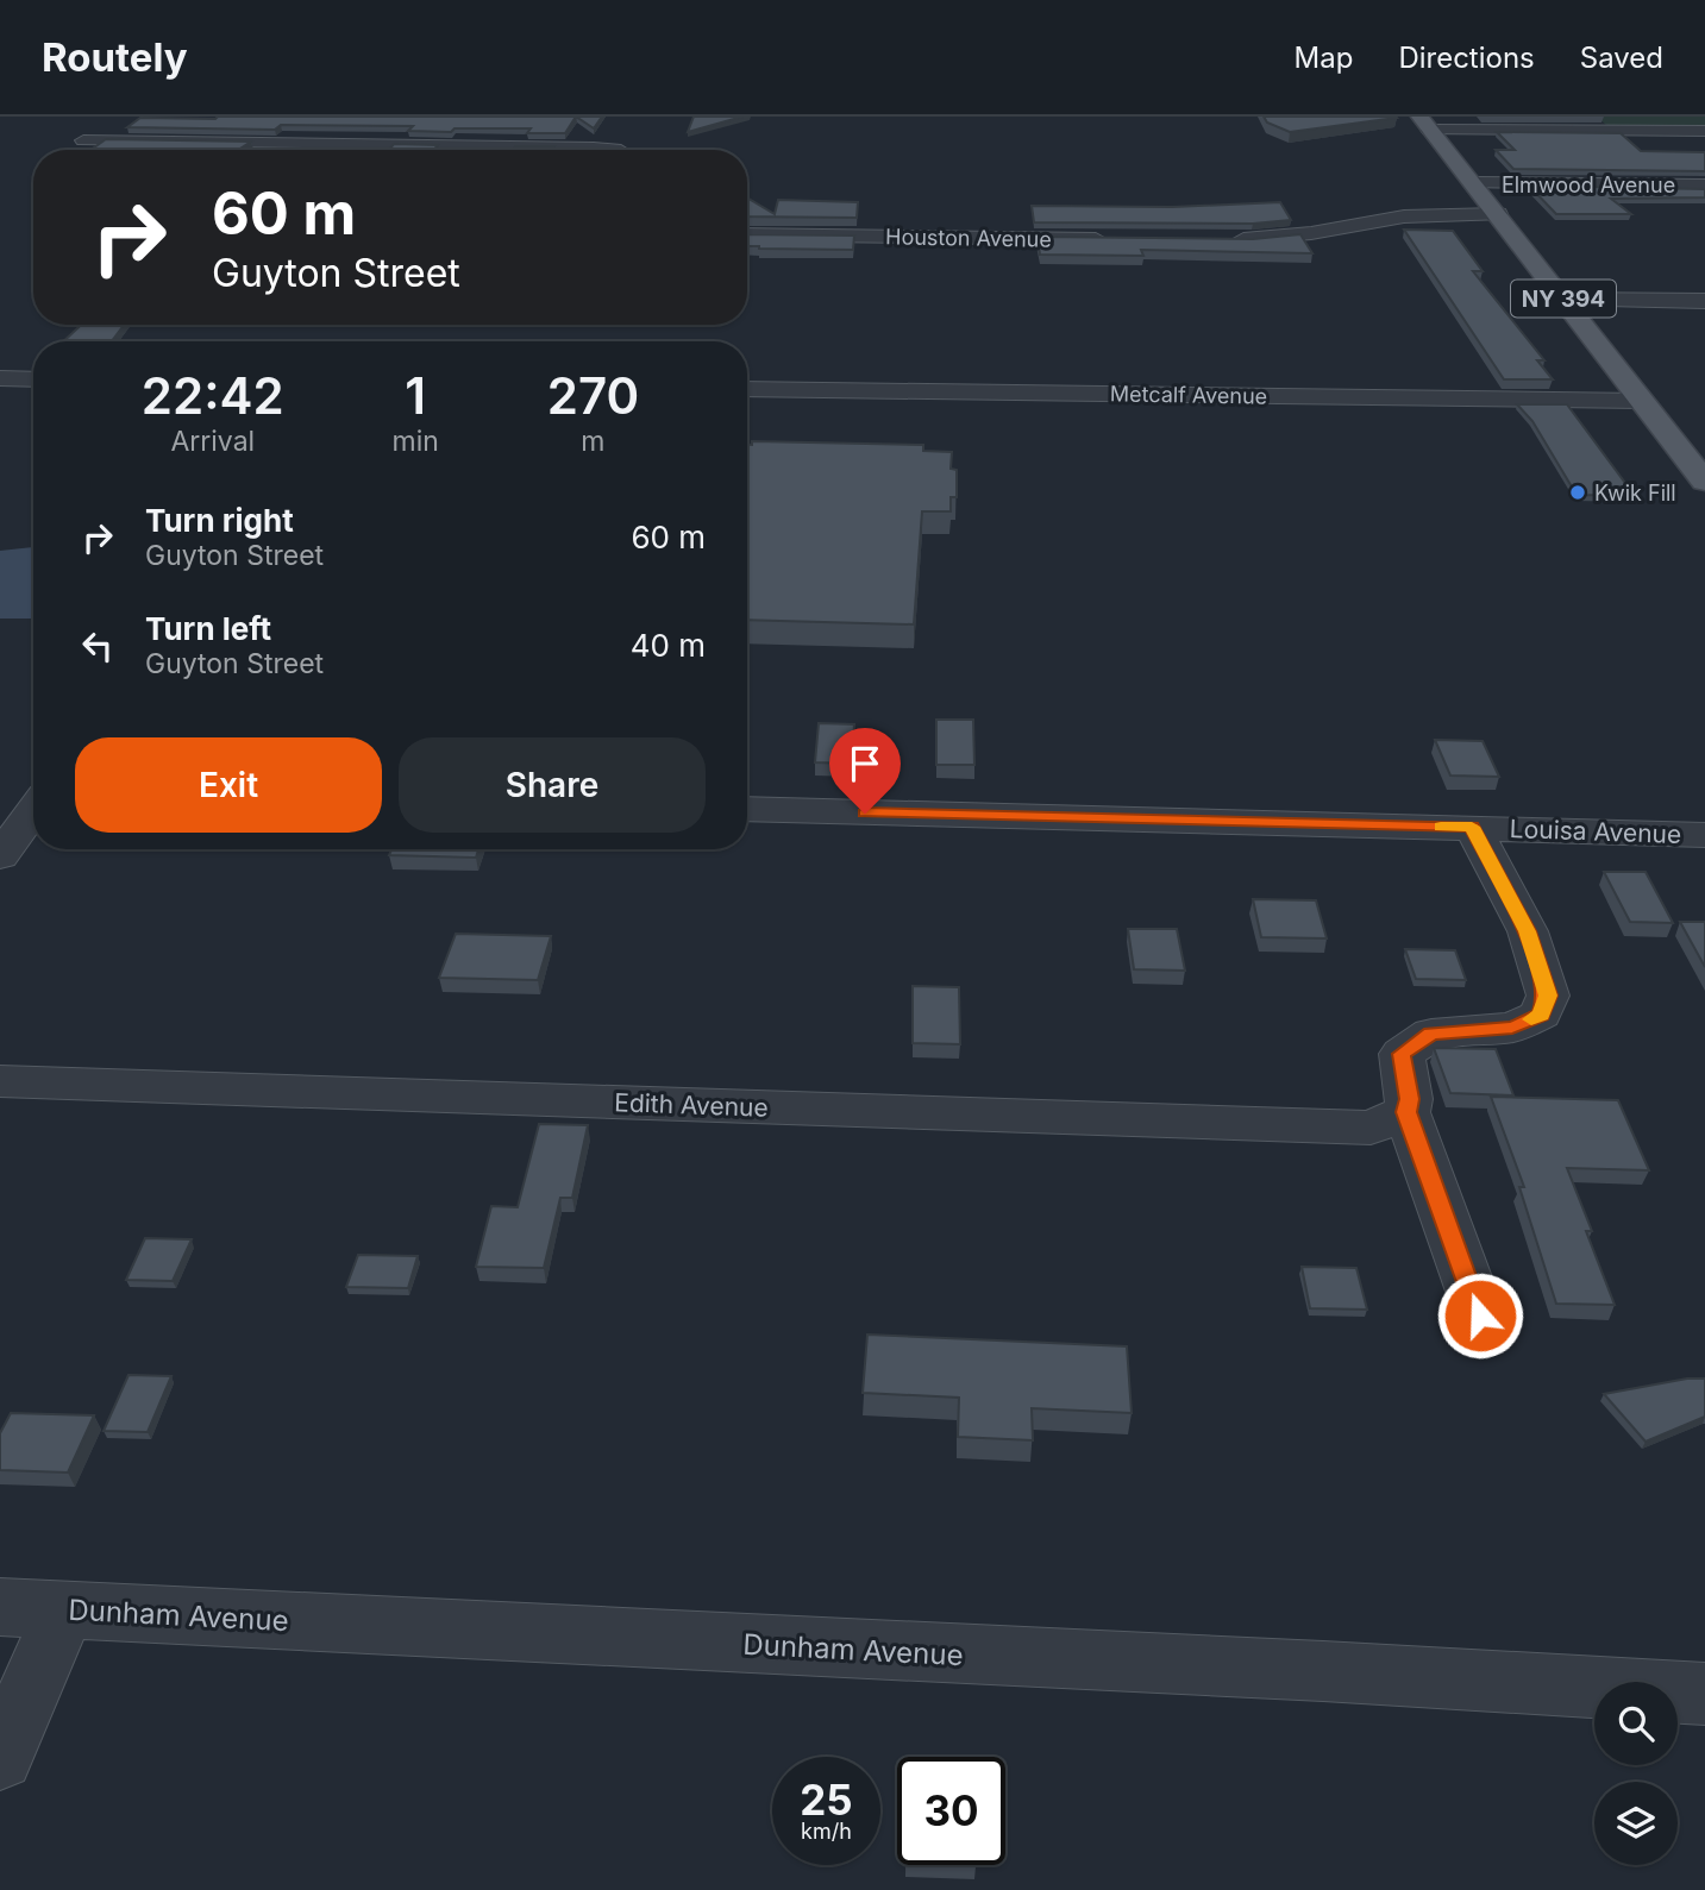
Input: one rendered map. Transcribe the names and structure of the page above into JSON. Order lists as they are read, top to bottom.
{
  "streets": {
    "main road": ["NY 394"],
    "street": [
      "Elmwood Avenue",
      "Houston Avenue",
      "Metcalf Avenue",
      "Louisa Avenue",
      "Edith Avenue",
      "Dunham Avenue"
    ]
  },
  "crossings": [
    ["Elmwood Avenue", "NY 394"],
    ["NY 394", "Metcalf Avenue"]
  ],
  "places": ["Kwik Fill"],
  "page": {
    "header": "Routely",
    "nav": ["Map", "Directions", "Saved"],
    "turn": ["60 m", "Guyton Street"],
    "eta": [
      "22:42",
      "Arrival",
      "1",
      "min",
      "270",
      "m"
    ],
    "list": [
      {
        "name": "Turn right",
        "note": "Guyton Street",
        "value": "60 m"
      },
      {
        "name": "Turn left",
        "note": "Guyton Street",
        "value": "40 m"
      }
    ],
    "buttons": ["Exit", "Share"],
    "speed": "25 km/h",
    "limit": "30"
  }
}
